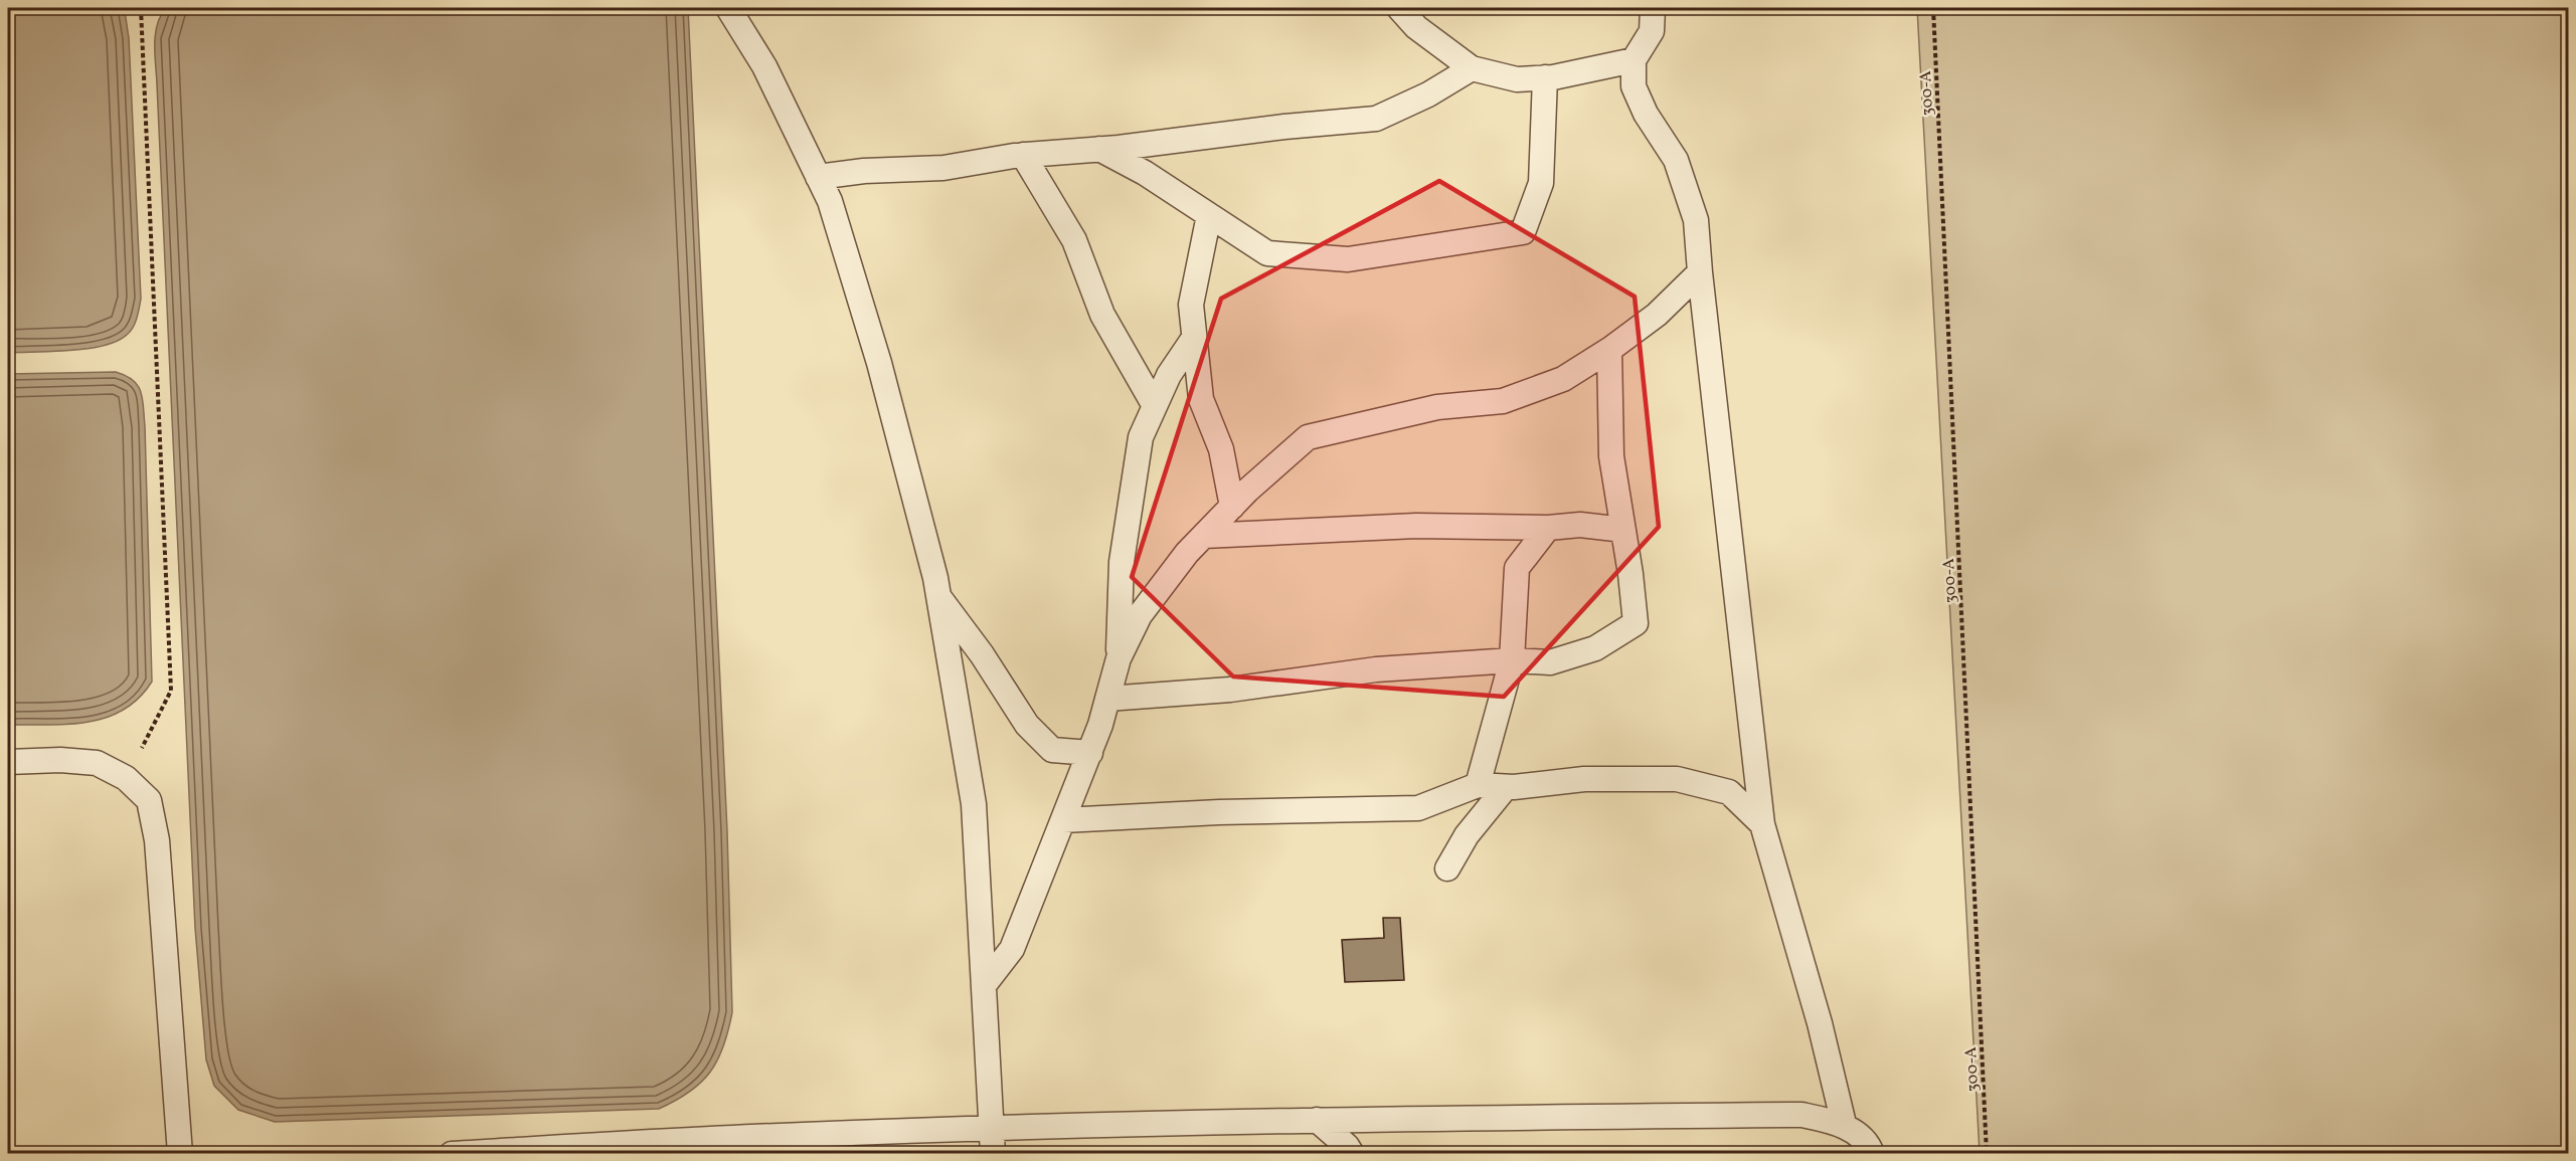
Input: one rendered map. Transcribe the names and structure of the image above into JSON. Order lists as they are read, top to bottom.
{
  "streets": {
    "path": ["300-A"]
  }
}
